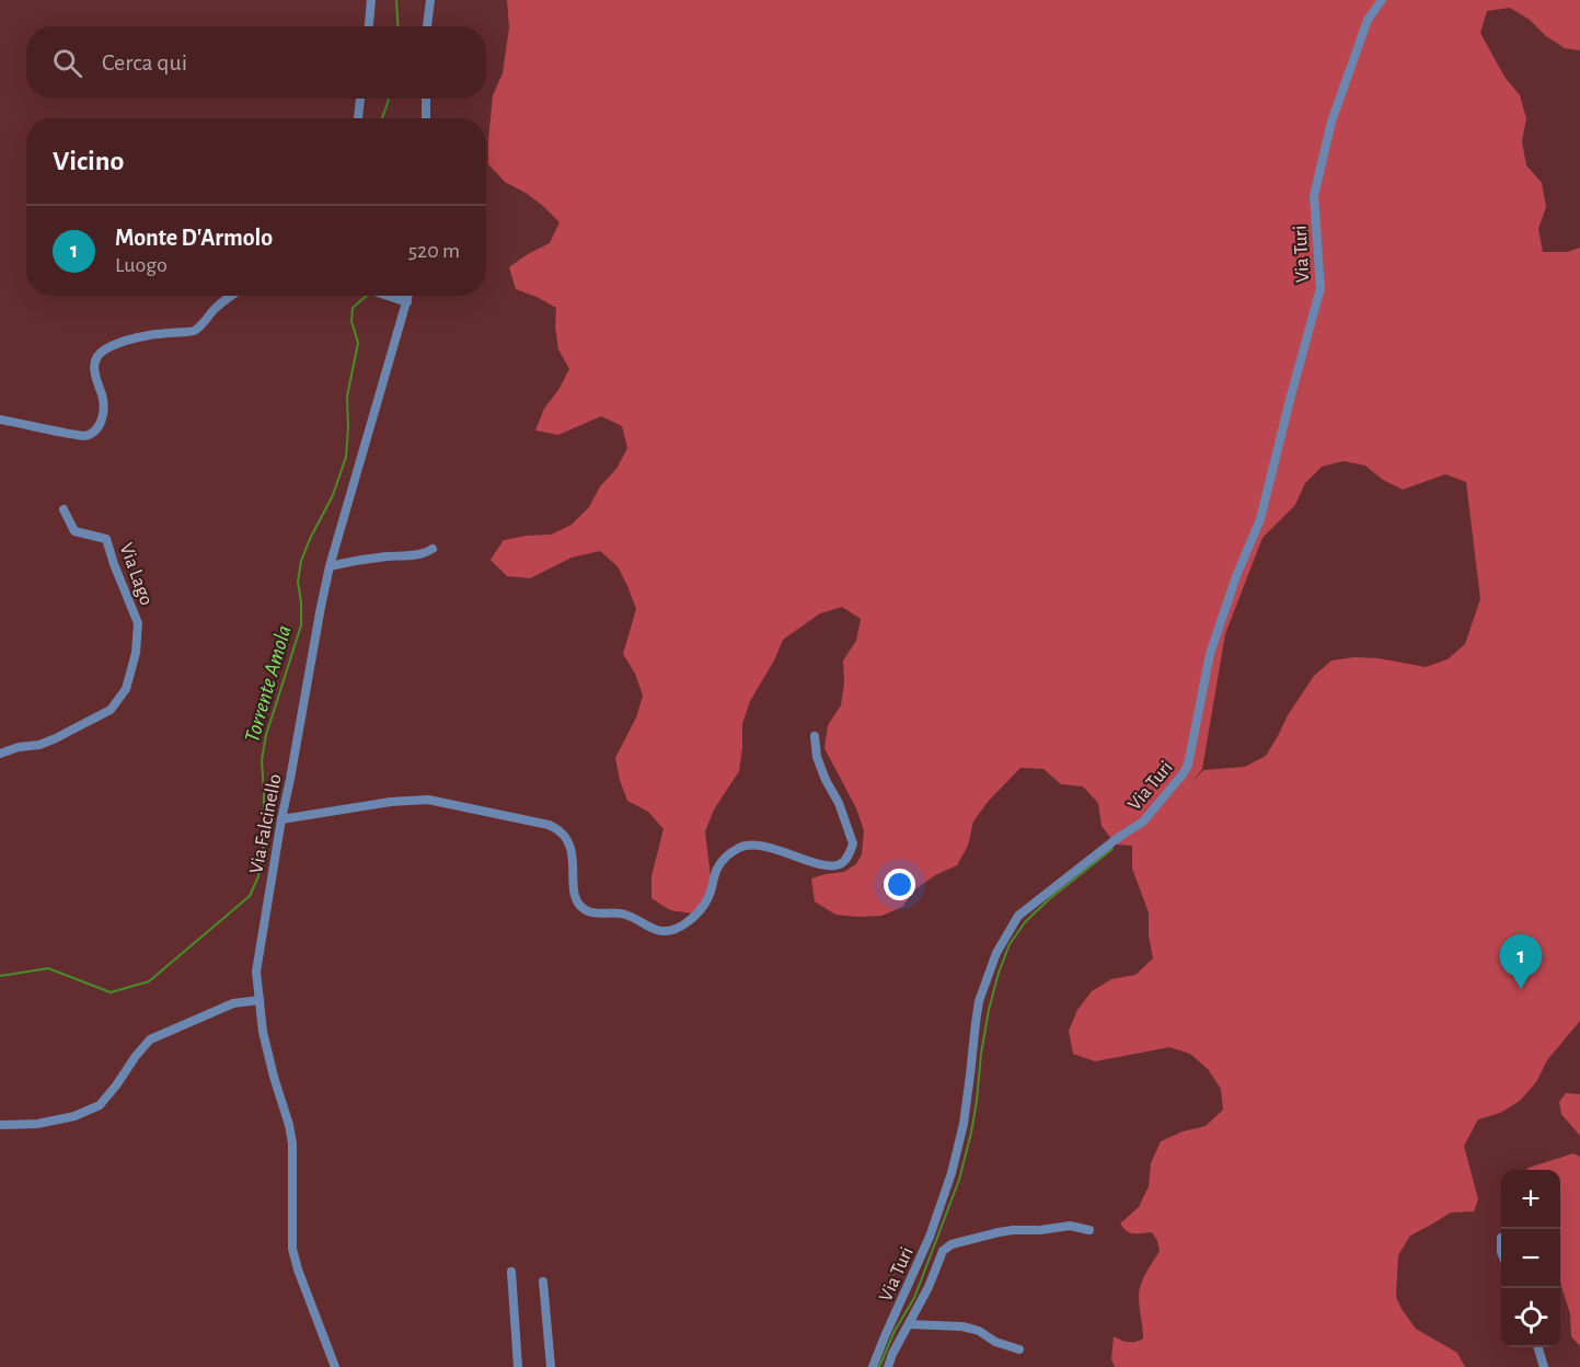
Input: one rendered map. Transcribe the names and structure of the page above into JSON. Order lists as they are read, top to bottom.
{
  "streets": {
    "street": ["Via Turi", "Via Lago", "Via Falcinello"]
  },
  "water": ["Torrente Amola"],
  "page": {
    "search": "Cerca qui",
    "heading": "Vicino",
    "list": [
      {
        "mark": "1",
        "name": "Monte D'Armolo",
        "note": "Luogo",
        "value": "520 m"
      }
    ],
    "pins": "1",
    "map_buttons": ["+", "−"]
  }
}
